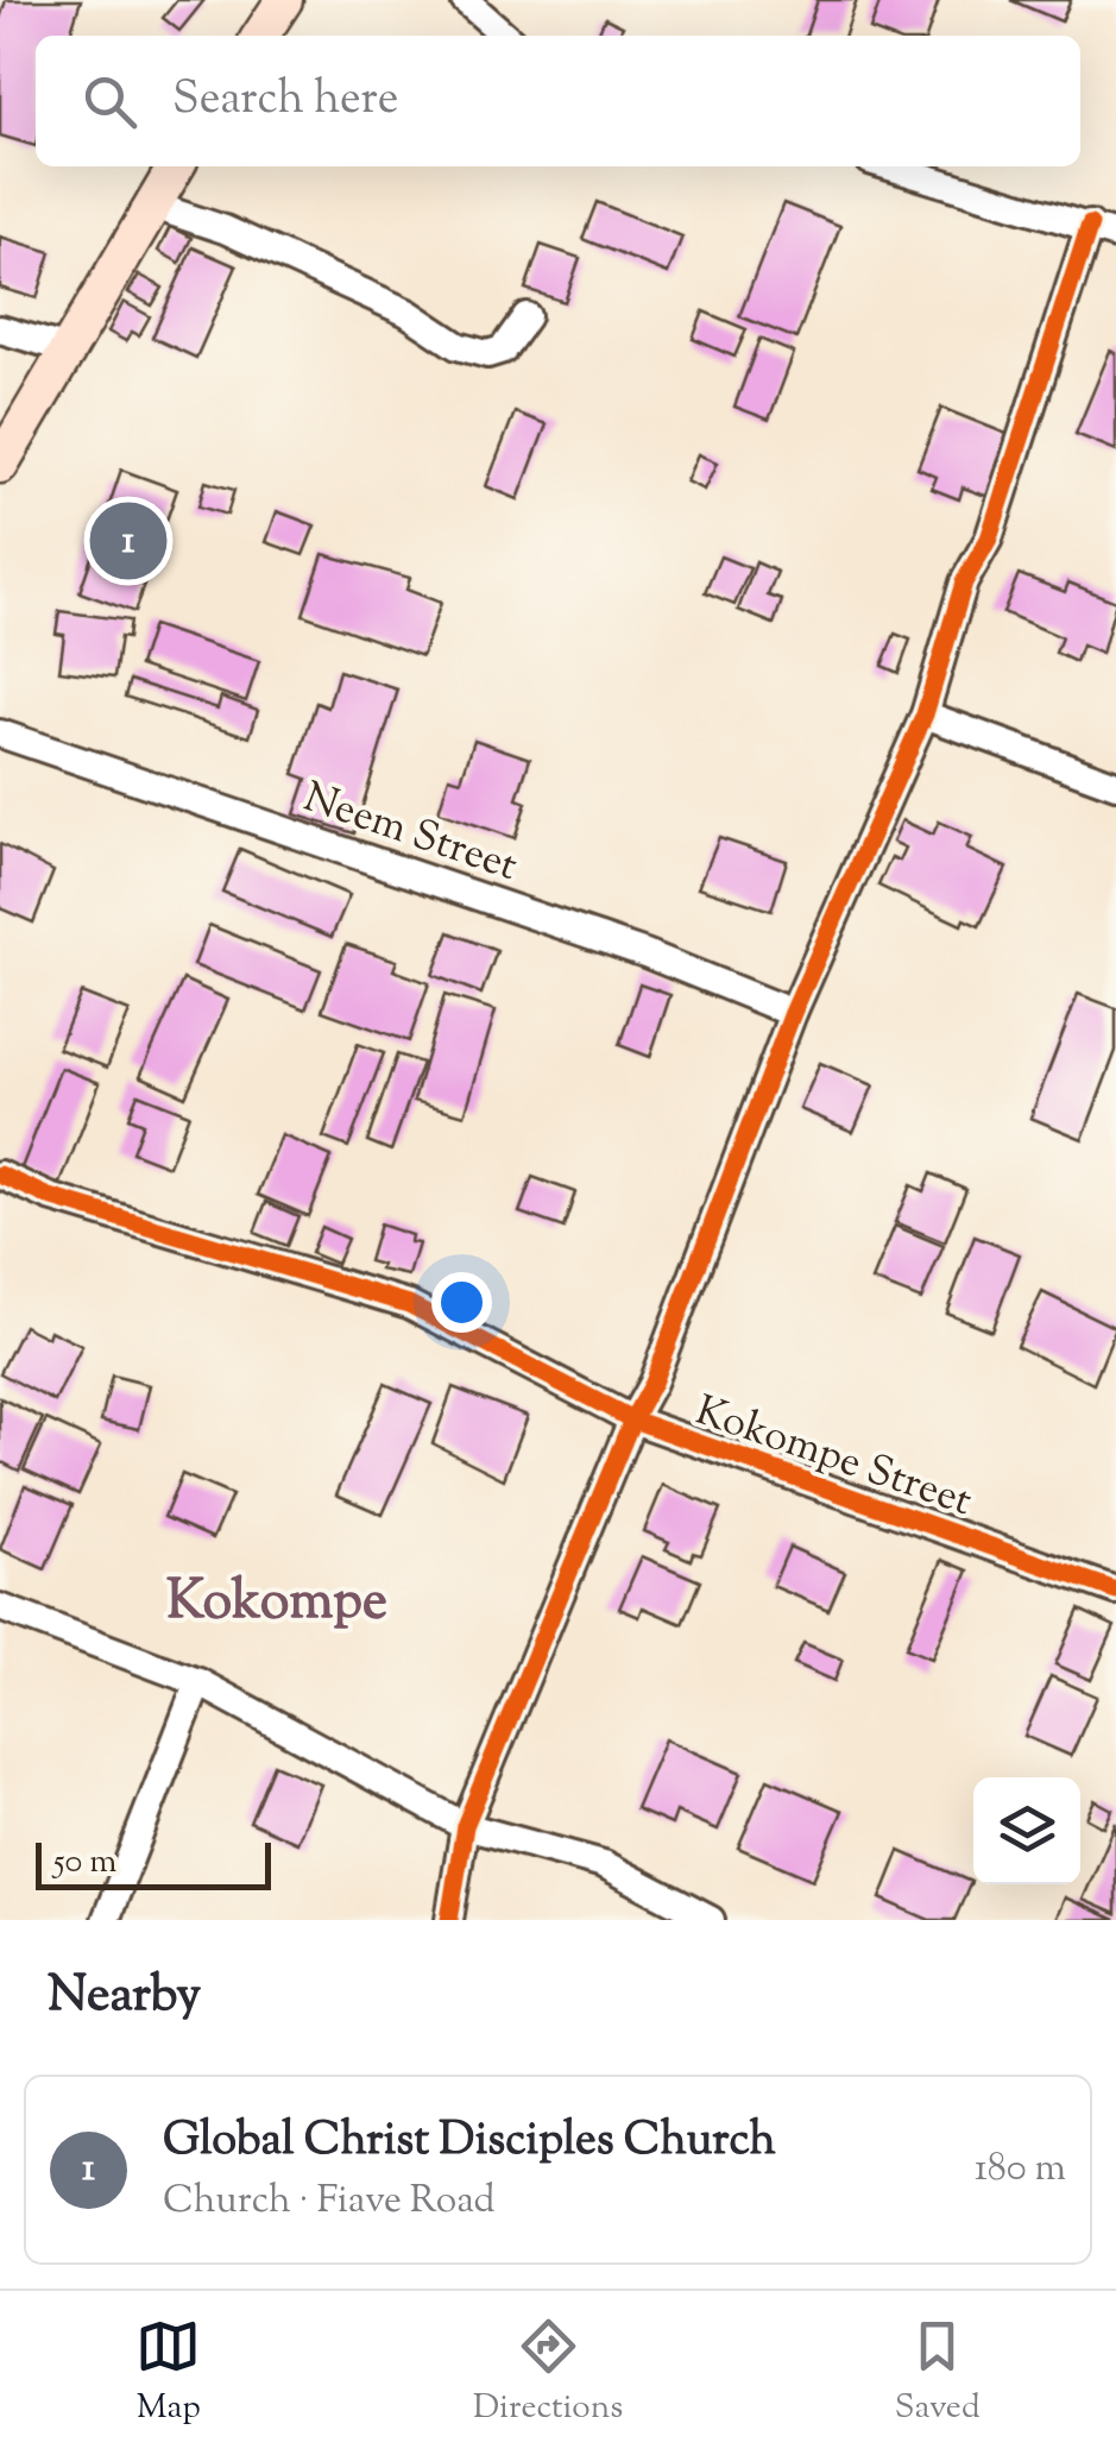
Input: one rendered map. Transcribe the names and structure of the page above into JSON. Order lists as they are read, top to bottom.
{
  "streets": {
    "street": ["Neem Street", "Kokompe Street"]
  },
  "districts": ["Kokompe"],
  "scale_bar": "50 m",
  "page": {
    "search": "Search here",
    "pins": "1",
    "scale": "50 m",
    "heading": "Nearby",
    "list": [
      {
        "mark": "1",
        "name": "Global Christ Disciples Church",
        "note": "Church · Fiave Road",
        "value": "180 m"
      }
    ],
    "nav": ["Map", "Directions", "Saved"]
  }
}
